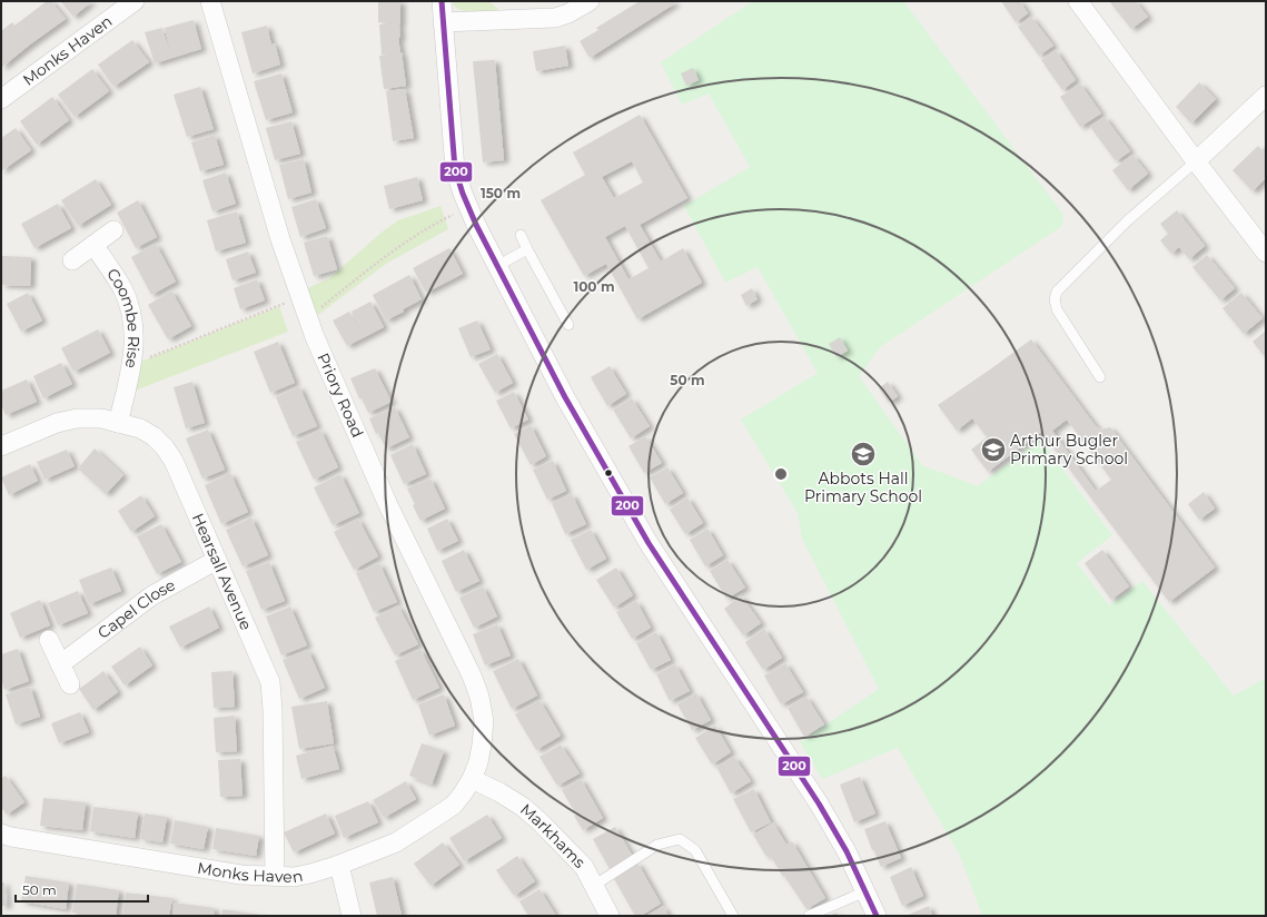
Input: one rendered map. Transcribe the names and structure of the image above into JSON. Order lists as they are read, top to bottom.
{
  "streets": {
    "street": [
      "Monks Haven",
      "Coombe Rise",
      "Priory Road",
      "Hearsall Avenue",
      "Capel Close",
      "Markhams"
    ]
  },
  "crossings": [
    ["Monks Haven", "Priory Road"],
    ["Monks Haven", "Hearsall Avenue"],
    ["Monks Haven", "Markhams"],
    ["Coombe Rise", "Hearsall Avenue"],
    ["Priory Road", "Markhams"],
    ["Hearsall Avenue", "Capel Close"]
  ],
  "places": {
    "school or university": ["Arthur Bugler Primary School", "Abbots Hall Primary School"]
  },
  "lines": ["transit line 200"],
  "scale_bar": "50 m",
  "rings": ["150 m", "100 m", "50 m"]
}
